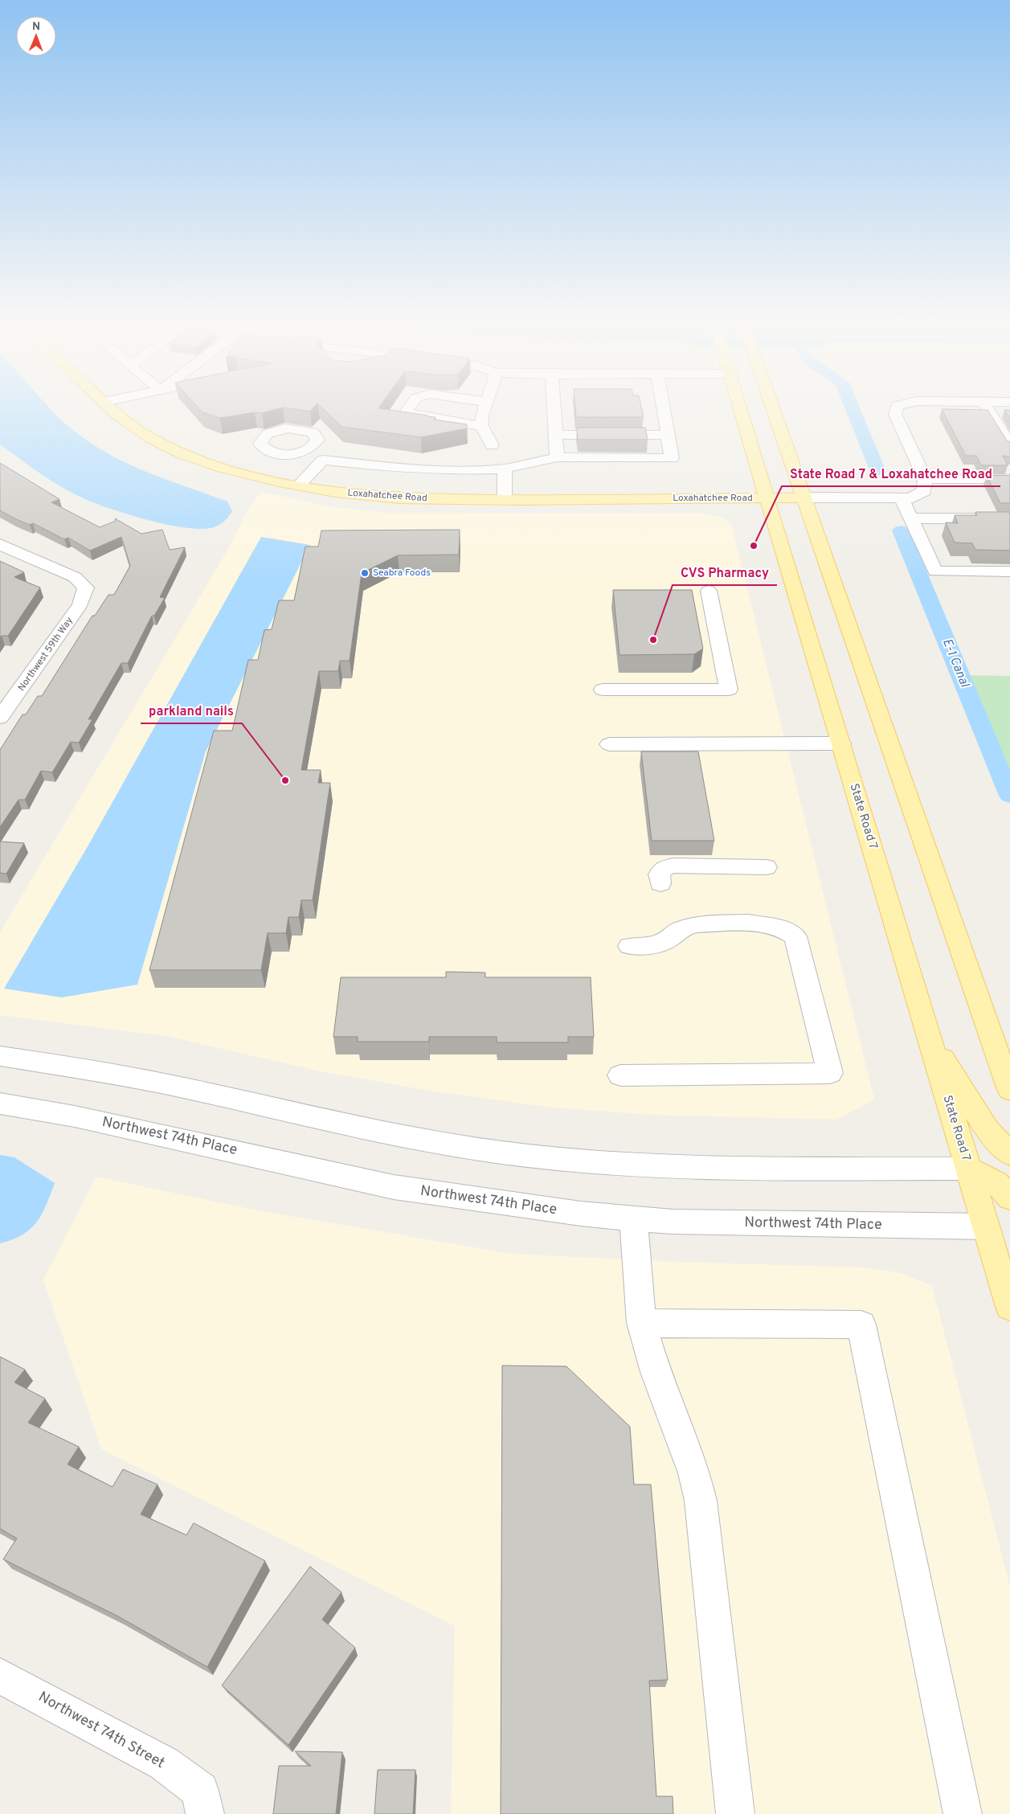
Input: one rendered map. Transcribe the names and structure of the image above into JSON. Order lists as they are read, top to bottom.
{
  "streets": {
    "main road": ["Loxahatchee Road", "State Road 7"],
    "street": ["Northwest 59th Way", "Northwest 74th Place", "Northwest 74th Street"]
  },
  "crossings": [
    ["Loxahatchee Road", "State Road 7"],
    ["State Road 7", "Northwest 74th Place"]
  ],
  "water": ["E-1 Canal"],
  "places": [
    "State Road 7 & Loxahatchee Road",
    "Seabra Foods",
    "CVS Pharmacy",
    "parkland nails"
  ],
  "north": "top"
}
